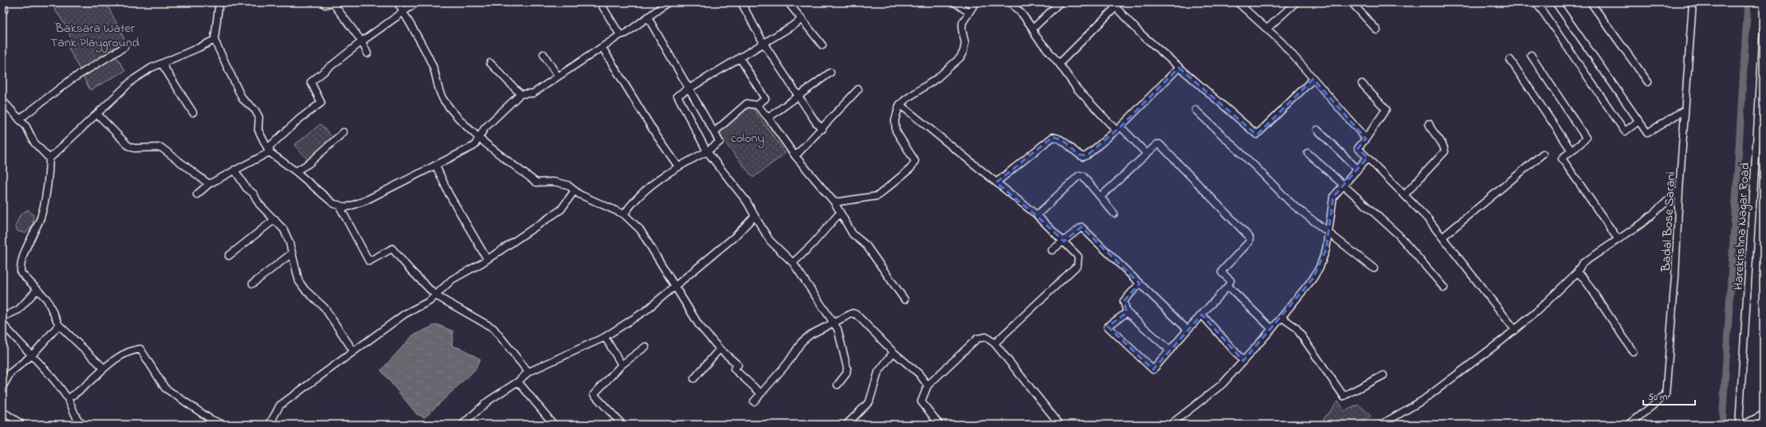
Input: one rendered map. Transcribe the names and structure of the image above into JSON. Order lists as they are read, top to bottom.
{
  "streets": {
    "street": ["Badal Bose Sarani", "Harekrishna Nagar Road"]
  },
  "parks": ["Baksara Water Tank Playground", "colony"],
  "scale_bar": "50 m"
}
